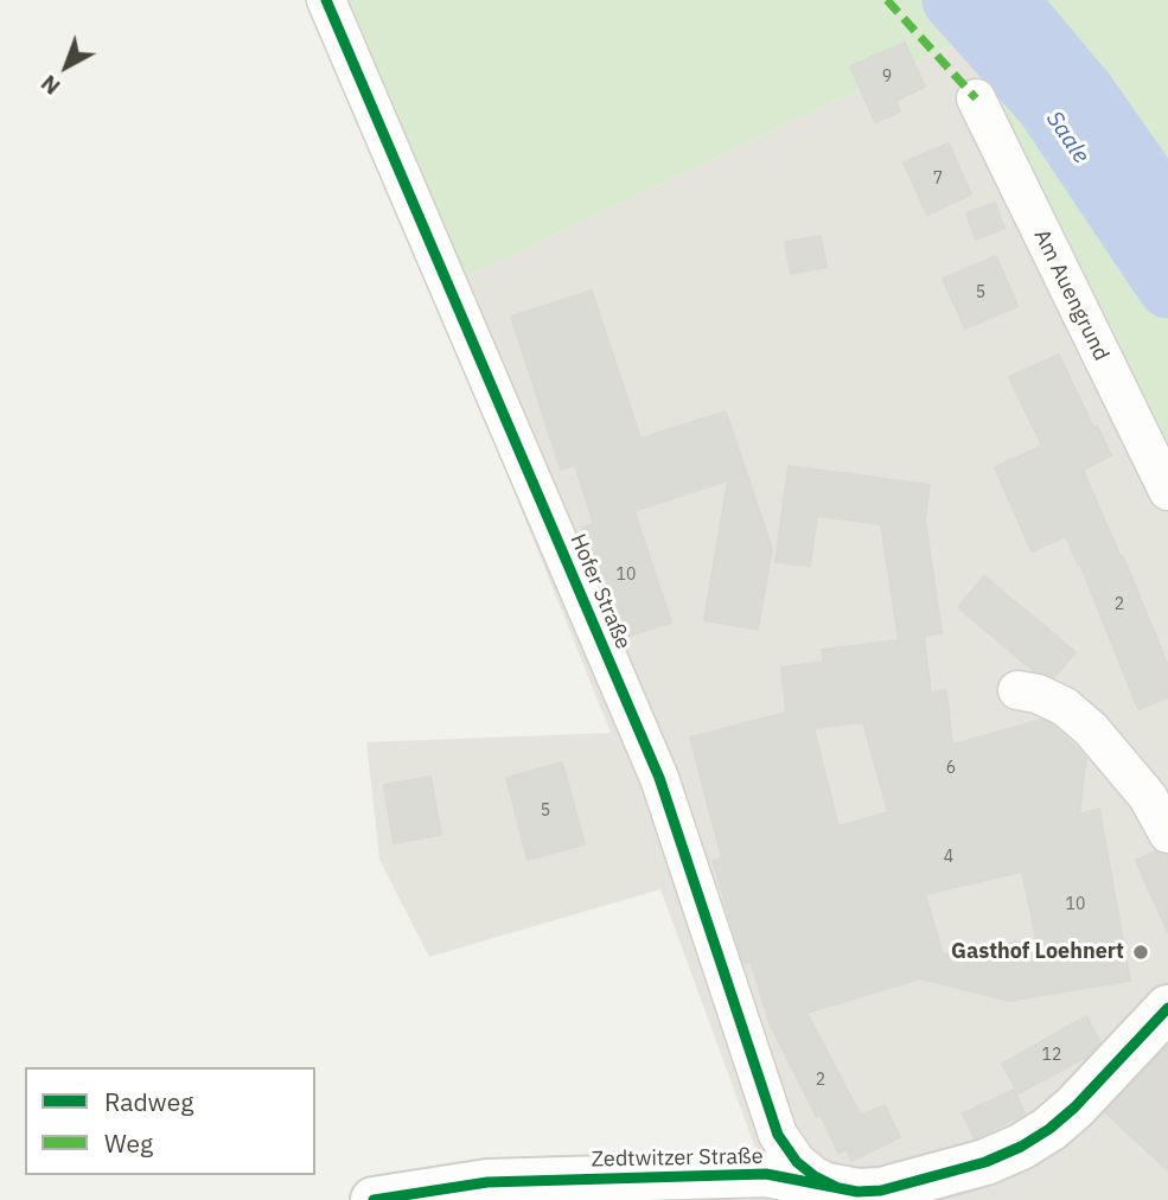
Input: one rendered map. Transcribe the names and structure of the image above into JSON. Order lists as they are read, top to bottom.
{
  "streets": {
    "street": ["Am Auengrund", "Hofer Straße", "Zedtwitzer Straße"]
  },
  "crossings": [
    ["Hofer Straße", "Zedtwitzer Straße"]
  ],
  "water": ["Saale"],
  "places": ["Gasthof Loehnert"],
  "house_numbers": [
    "9",
    "7",
    "5",
    "10",
    "2",
    "6",
    "5",
    "4",
    "10",
    "12",
    "2"
  ],
  "legend": ["Radweg", "Weg"],
  "north": "bottom left"
}
